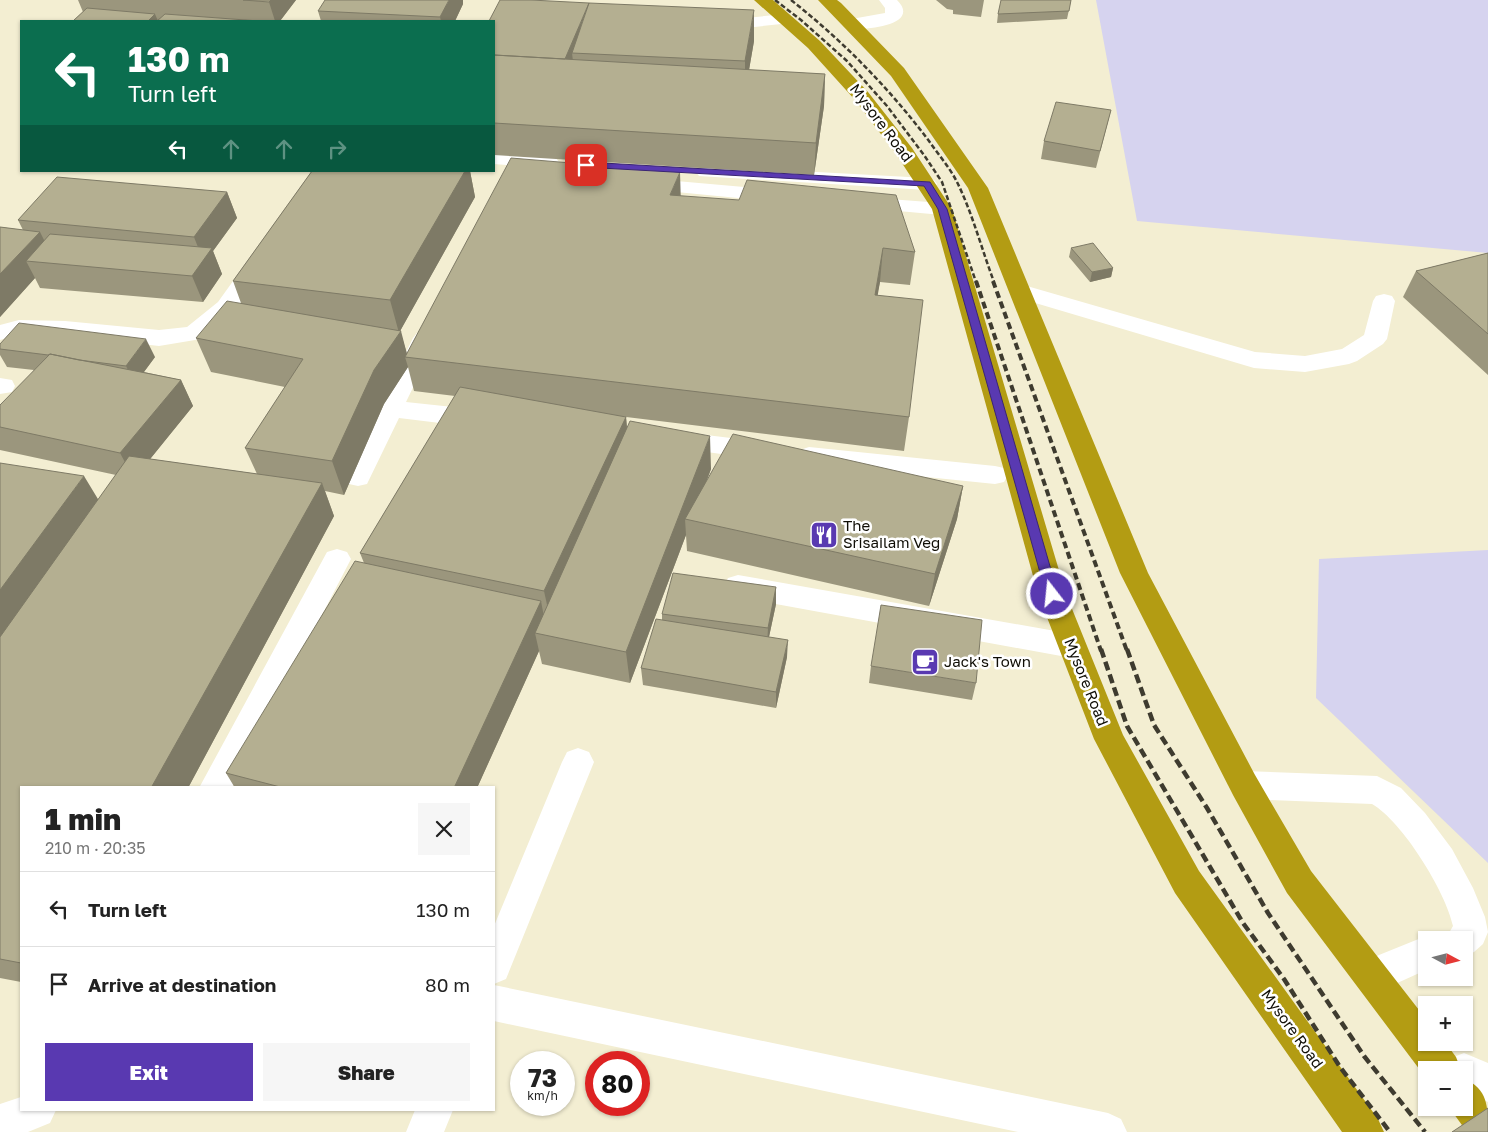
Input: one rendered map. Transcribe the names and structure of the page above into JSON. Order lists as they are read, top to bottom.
{
  "streets": {
    "highway": ["Mysore Road"]
  },
  "places": {
    "restaurant": ["The Srisailam Veg"],
    "cafe": ["Jack's Town"]
  },
  "north": "right",
  "page": {
    "turn": ["130 m", "Turn left"],
    "heading": ["1 min", "210 m · 20:35"],
    "list": [
      {
        "name": "Turn left",
        "value": "130 m"
      },
      {
        "name": "Arrive at destination",
        "value": "80 m"
      }
    ],
    "map_buttons": ["+", "−"],
    "buttons": ["Exit", "Share"],
    "speed": "73 km/h",
    "limit": "80"
  }
}
